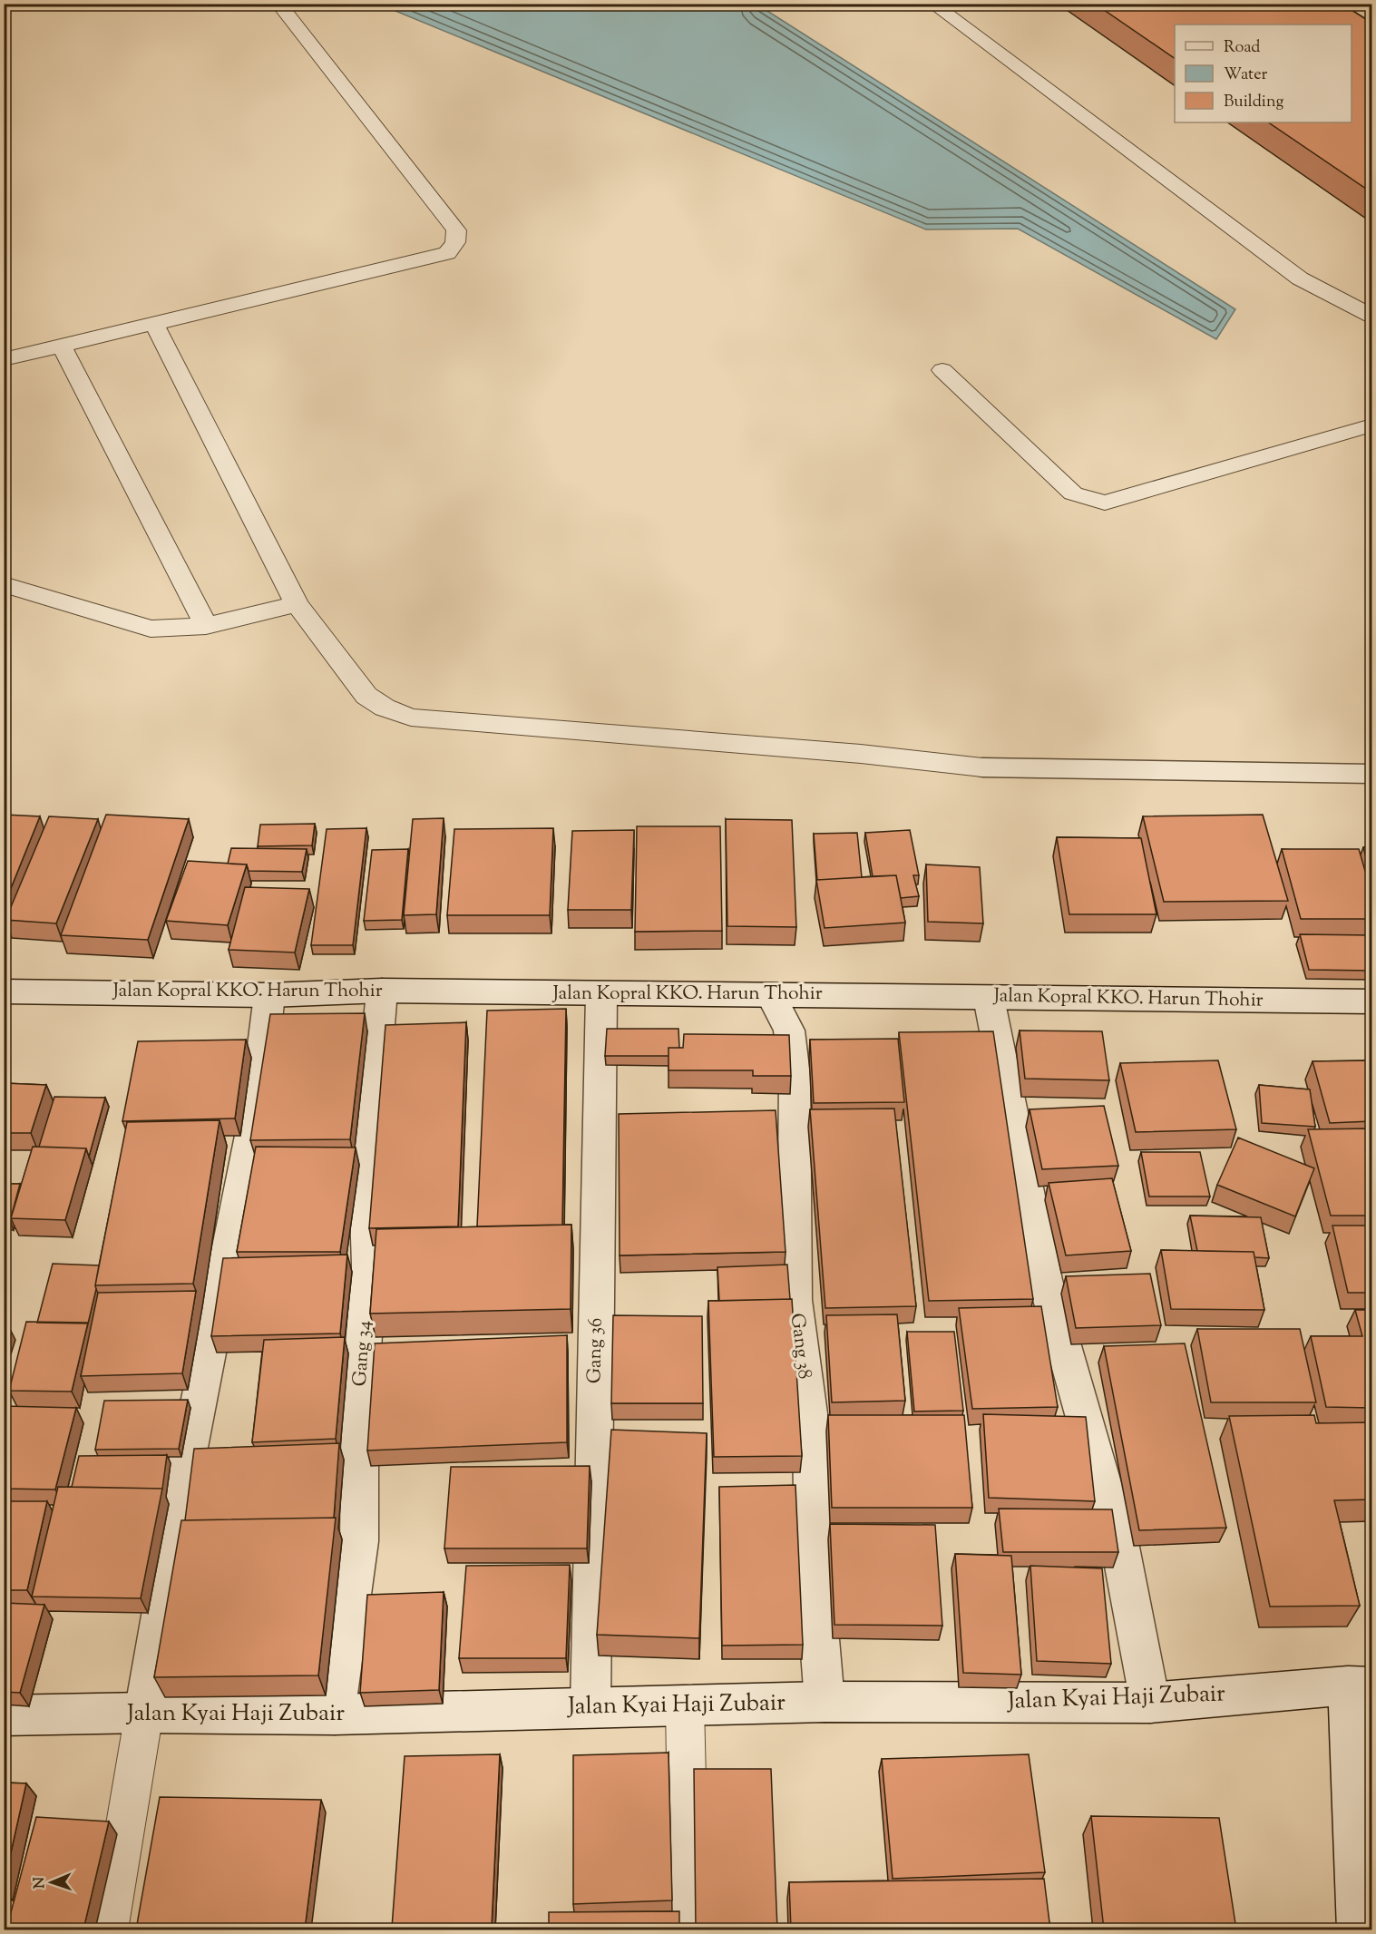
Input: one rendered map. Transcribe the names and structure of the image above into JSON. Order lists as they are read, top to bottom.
{
  "streets": {
    "street": [
      "Jalan Kopral KKO. Harun Thohir",
      "Gang 38",
      "Gang 36",
      "Gang 34",
      "Jalan Kyai Haji Zubair"
    ]
  },
  "crossings": [
    ["Jalan Kopral KKO. Harun Thohir", "Gang 38"],
    ["Jalan Kopral KKO. Harun Thohir", "Gang 36"],
    ["Jalan Kopral KKO. Harun Thohir", "Gang 34"],
    ["Gang 38", "Jalan Kyai Haji Zubair"],
    ["Gang 36", "Jalan Kyai Haji Zubair"],
    ["Gang 34", "Jalan Kyai Haji Zubair"]
  ],
  "legend": ["Road", "Water", "Building"],
  "north": "left"
}
